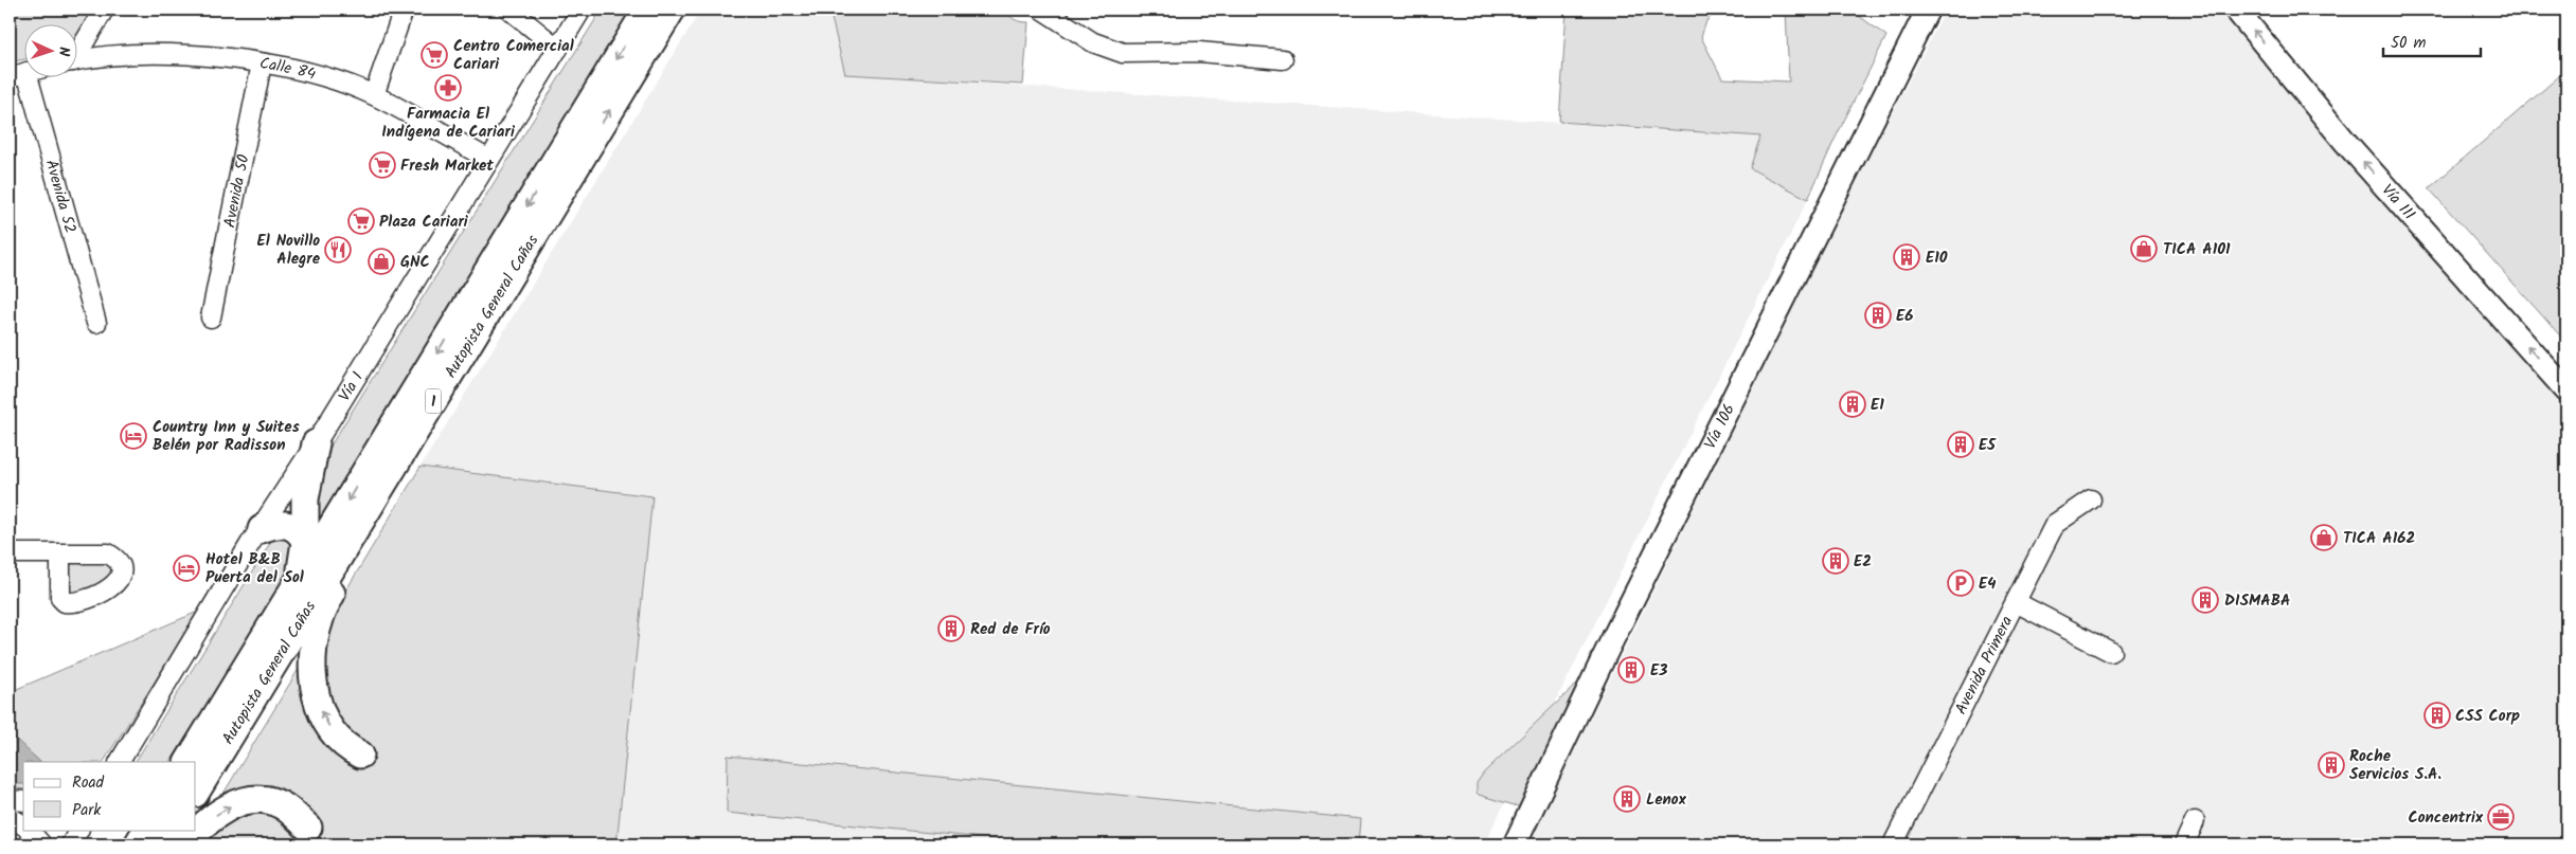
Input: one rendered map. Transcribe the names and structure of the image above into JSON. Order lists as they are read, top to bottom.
{
  "streets": {
    "highway": ["Autopista General Cañas", "1"],
    "main road": ["Vía 111", "Vía 106"],
    "street": [
      "Calle 84",
      "Avenida 50",
      "Avenida 52",
      "Vía 1",
      "Avenida Primera"
    ]
  },
  "crossings": [
    ["Calle 84", "Avenida 50"],
    ["Calle 84", "Vía 1"]
  ],
  "one_way": ["Vía 111"],
  "places": {
    "supermarket": ["Centro Comercial Cariari", "Fresh Market", "Plaza Cariari"],
    "pharmacy": ["Farmacia El Indígena de Cariari"],
    "shop": ["TICA A101", "GNC", "TICA A162"],
    "restaurant": ["El Novillo Alegre"],
    "building": [
      "E10",
      "E6",
      "E1",
      "E5",
      "E2",
      "DISMABA",
      "Red de Frío",
      "E3",
      "CSS Corp",
      "Roche Servicios S.A.",
      "Lenox"
    ],
    "hotel": ["Country Inn y Suites Belén por Radisson", "Hotel B&B Puerta del Sol"],
    "parking": ["E4"],
    "office": ["Concentrix"]
  },
  "legend": ["Road", "Park"],
  "scale_bar": "50 m",
  "north": "right"
}
